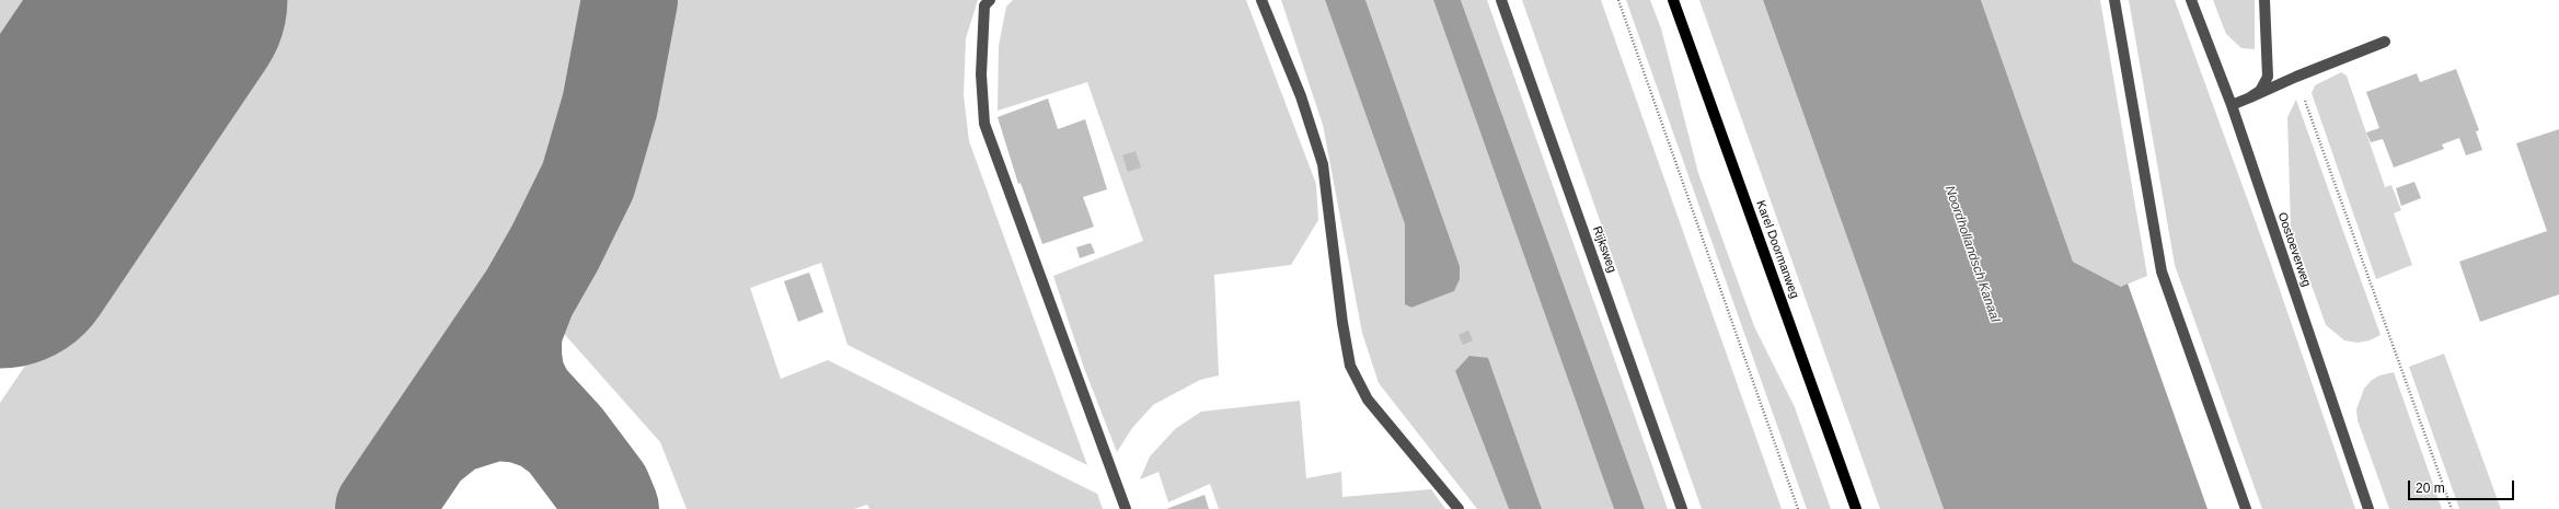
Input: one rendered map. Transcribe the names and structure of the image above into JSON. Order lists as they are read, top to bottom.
{
  "streets": {
    "main road": ["Karel Doormanweg"],
    "street": ["Rijksweg", "Oostoeverweg"]
  },
  "water": ["Noordhollandsch Kanaal"],
  "scale_bar": "20 m"
}
